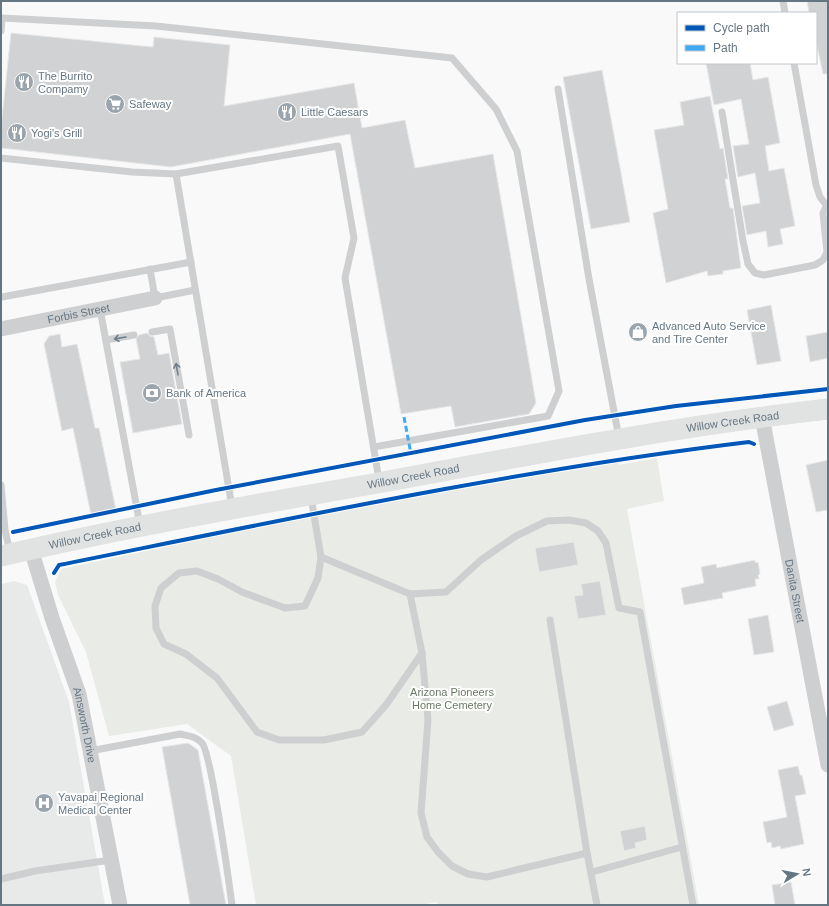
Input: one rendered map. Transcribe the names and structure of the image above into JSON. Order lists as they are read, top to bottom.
{
  "streets": {
    "main road": ["Willow Creek Road"],
    "street": ["Forbis Street", "Danita Street", "Ainsworth Drive"]
  },
  "crossings": [
    ["Willow Creek Road", "Danita Street"],
    ["Willow Creek Road", "Ainsworth Drive"]
  ],
  "parks": ["Arizona Pioneers Home Cemetery"],
  "places": {
    "restaurant": ["The Burrito Compamy", "Little Caesars", "Yogi's Grill"],
    "supermarket": ["Safeway"],
    "shop": ["Advanced Auto Service and Tire Center"],
    "bank": ["Bank of America"],
    "hospital": ["Yavapai Regional Medical Center"]
  },
  "legend": ["Cycle path", "Path"],
  "north": "right"
}
